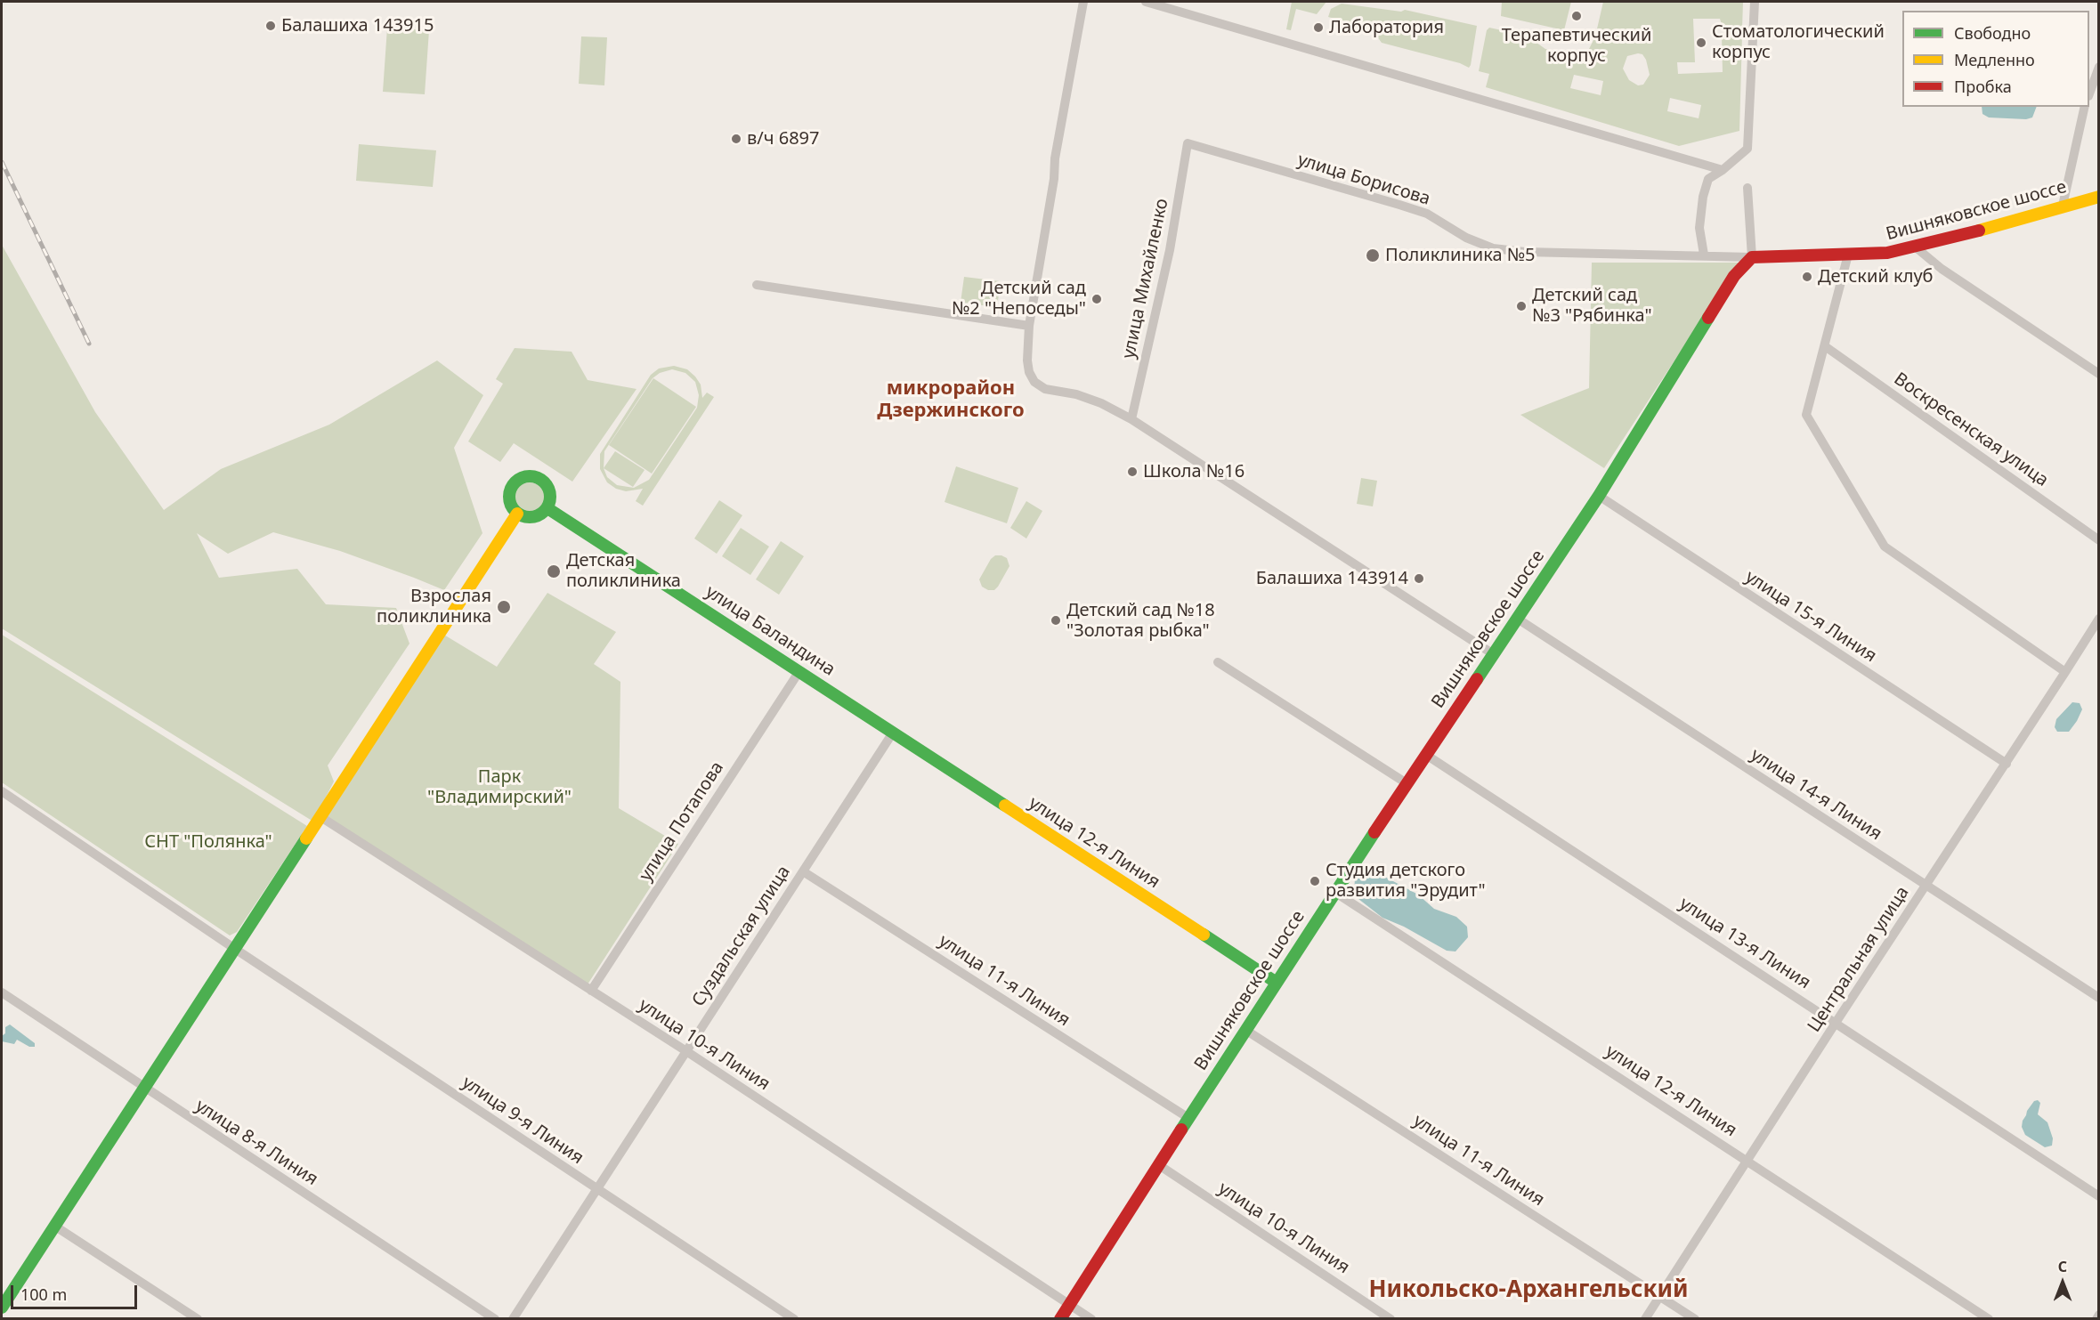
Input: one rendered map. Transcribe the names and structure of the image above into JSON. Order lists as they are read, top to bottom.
{
  "streets": {
    "street": [
      "улица Борисова",
      "Вишняковское шоссе",
      "улица Михайленко",
      "Воскресенская улица",
      "улица 15-я Линия",
      "улица Баландина",
      "улица 14-я Линия",
      "улица Потапова",
      "улица 12-я Линия",
      "Суздальская улица",
      "улица 13-я Линия",
      "Центральная улица",
      "улица 11-я Линия",
      "улица 10-я Линия",
      "улица 9-я Линия",
      "улица 8-я Линия"
    ]
  },
  "crossings": [
    ["улица Борисова", "Вишняковское шоссе"],
    ["улица Борисова", "улица Михайленко"],
    ["Вишняковское шоссе", "улица 15-я Линия"],
    ["Вишняковское шоссе", "улица 14-я Линия"],
    ["Вишняковское шоссе", "улица 12-я Линия"],
    ["Вишняковское шоссе", "улица 13-я Линия"],
    ["Вишняковское шоссе", "улица 11-я Линия"],
    ["Вишняковское шоссе", "улица 10-я Линия"],
    ["улица 15-я Линия", "Центральная улица"],
    ["улица Баландина", "улица Потапова"],
    ["улица Баландина", "улица 12-я Линия"],
    ["улица Баландина", "Суздальская улица"],
    ["улица 14-я Линия", "Центральная улица"],
    ["улица Потапова", "улица 10-я Линия"],
    ["улица 12-я Линия", "Суздальская улица"],
    ["улица 12-я Линия", "Центральная улица"],
    ["Суздальская улица", "улица 11-я Линия"],
    ["Суздальская улица", "улица 10-я Линия"],
    ["Суздальская улица", "улица 9-я Линия"],
    ["улица 13-я Линия", "Центральная улица"],
    ["Центральная улица", "улица 11-я Линия"]
  ],
  "districts": ["микрорайон Дзержинского", "Никольско-Архангельский"],
  "parks": ["Парк \"Владимирский\"", "СНТ \"Полянка\""],
  "places": [
    "Терапевтический корпус",
    "Балашиха 143915",
    "Лаборатория",
    "Стоматологический корпус",
    "в/ч 6897",
    "Поликлиника №5",
    "Детский клуб",
    "Детский сад №2 \"Непоседы\"",
    "Детский сад №3 \"Рябинка\"",
    "Школа №16",
    "Детская поликлиника",
    "Балашиха 143914",
    "Взрослая поликлиника",
    "Детский сад №18 \"Золотая рыбка\"",
    "Студия детского развития \"Эрудит\""
  ],
  "legend": ["Свободно", "Медленно", "Пробка"],
  "scale_bar": "100 m",
  "north": "top"
}
